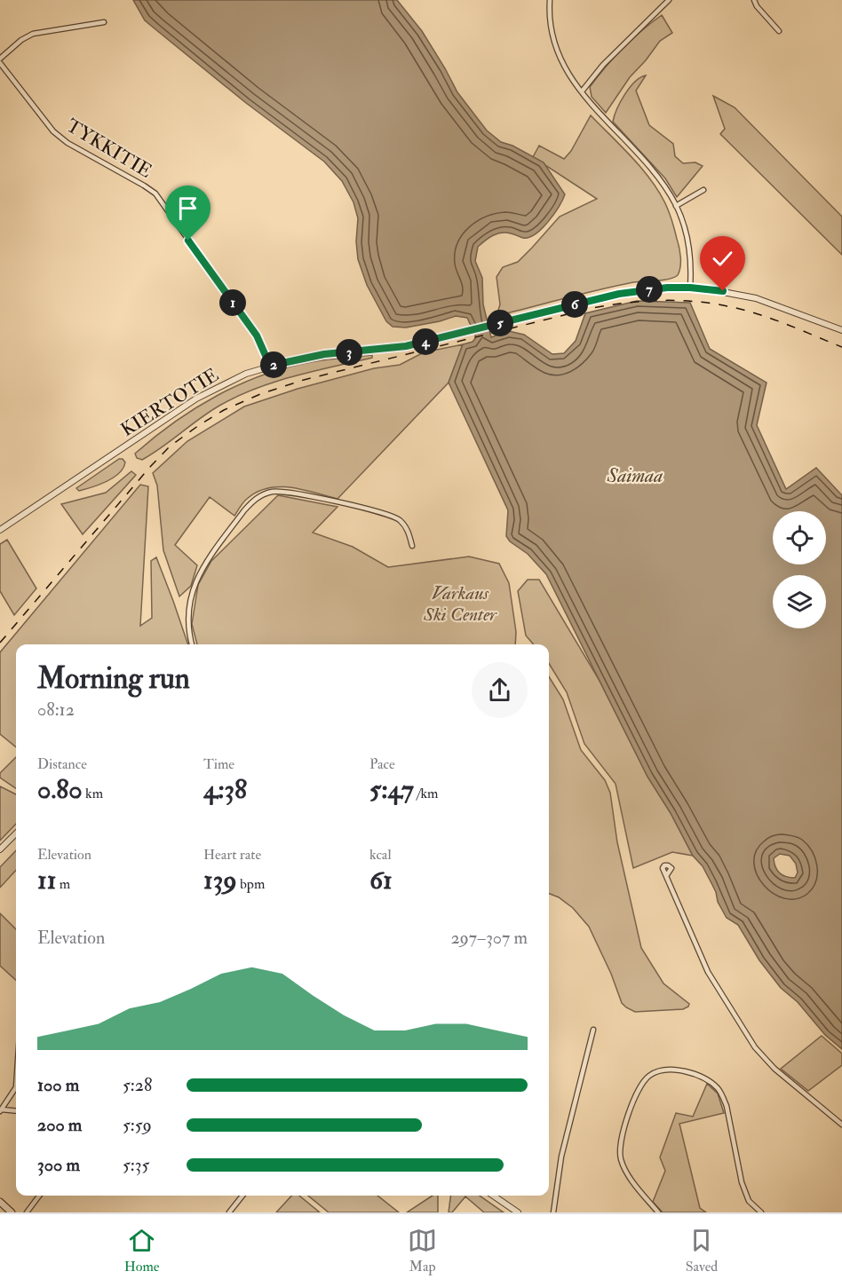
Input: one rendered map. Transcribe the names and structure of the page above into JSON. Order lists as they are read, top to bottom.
{
  "streets": {
    "street": ["TYKKITIE", "KIERTOTIE"]
  },
  "crossings": [
    ["TYKKITIE", "KIERTOTIE"]
  ],
  "water": ["Saimaa"],
  "parks": ["Varkaus Ski Center"],
  "page": {
    "pins": [
      "7",
      "1",
      "6",
      "5",
      "4",
      "3",
      "2"
    ],
    "heading": ["Morning run", "08:12"],
    "stats": [
      ["Distance", "0.80 km"],
      ["Time", "4:38"],
      ["Pace", "5:47 /km"],
      ["Elevation", "11 m"],
      ["Heart rate", "139 bpm"],
      ["kcal", "61"]
    ],
    "chart": ["Elevation", "297–307 m"],
    "list": [
      {
        "name": "100 m",
        "note": "5:28"
      },
      {
        "name": "200 m",
        "note": "5:59"
      },
      {
        "name": "300 m",
        "note": "5:35"
      }
    ],
    "tabs": ["Home", "Map", "Saved"]
  }
}
